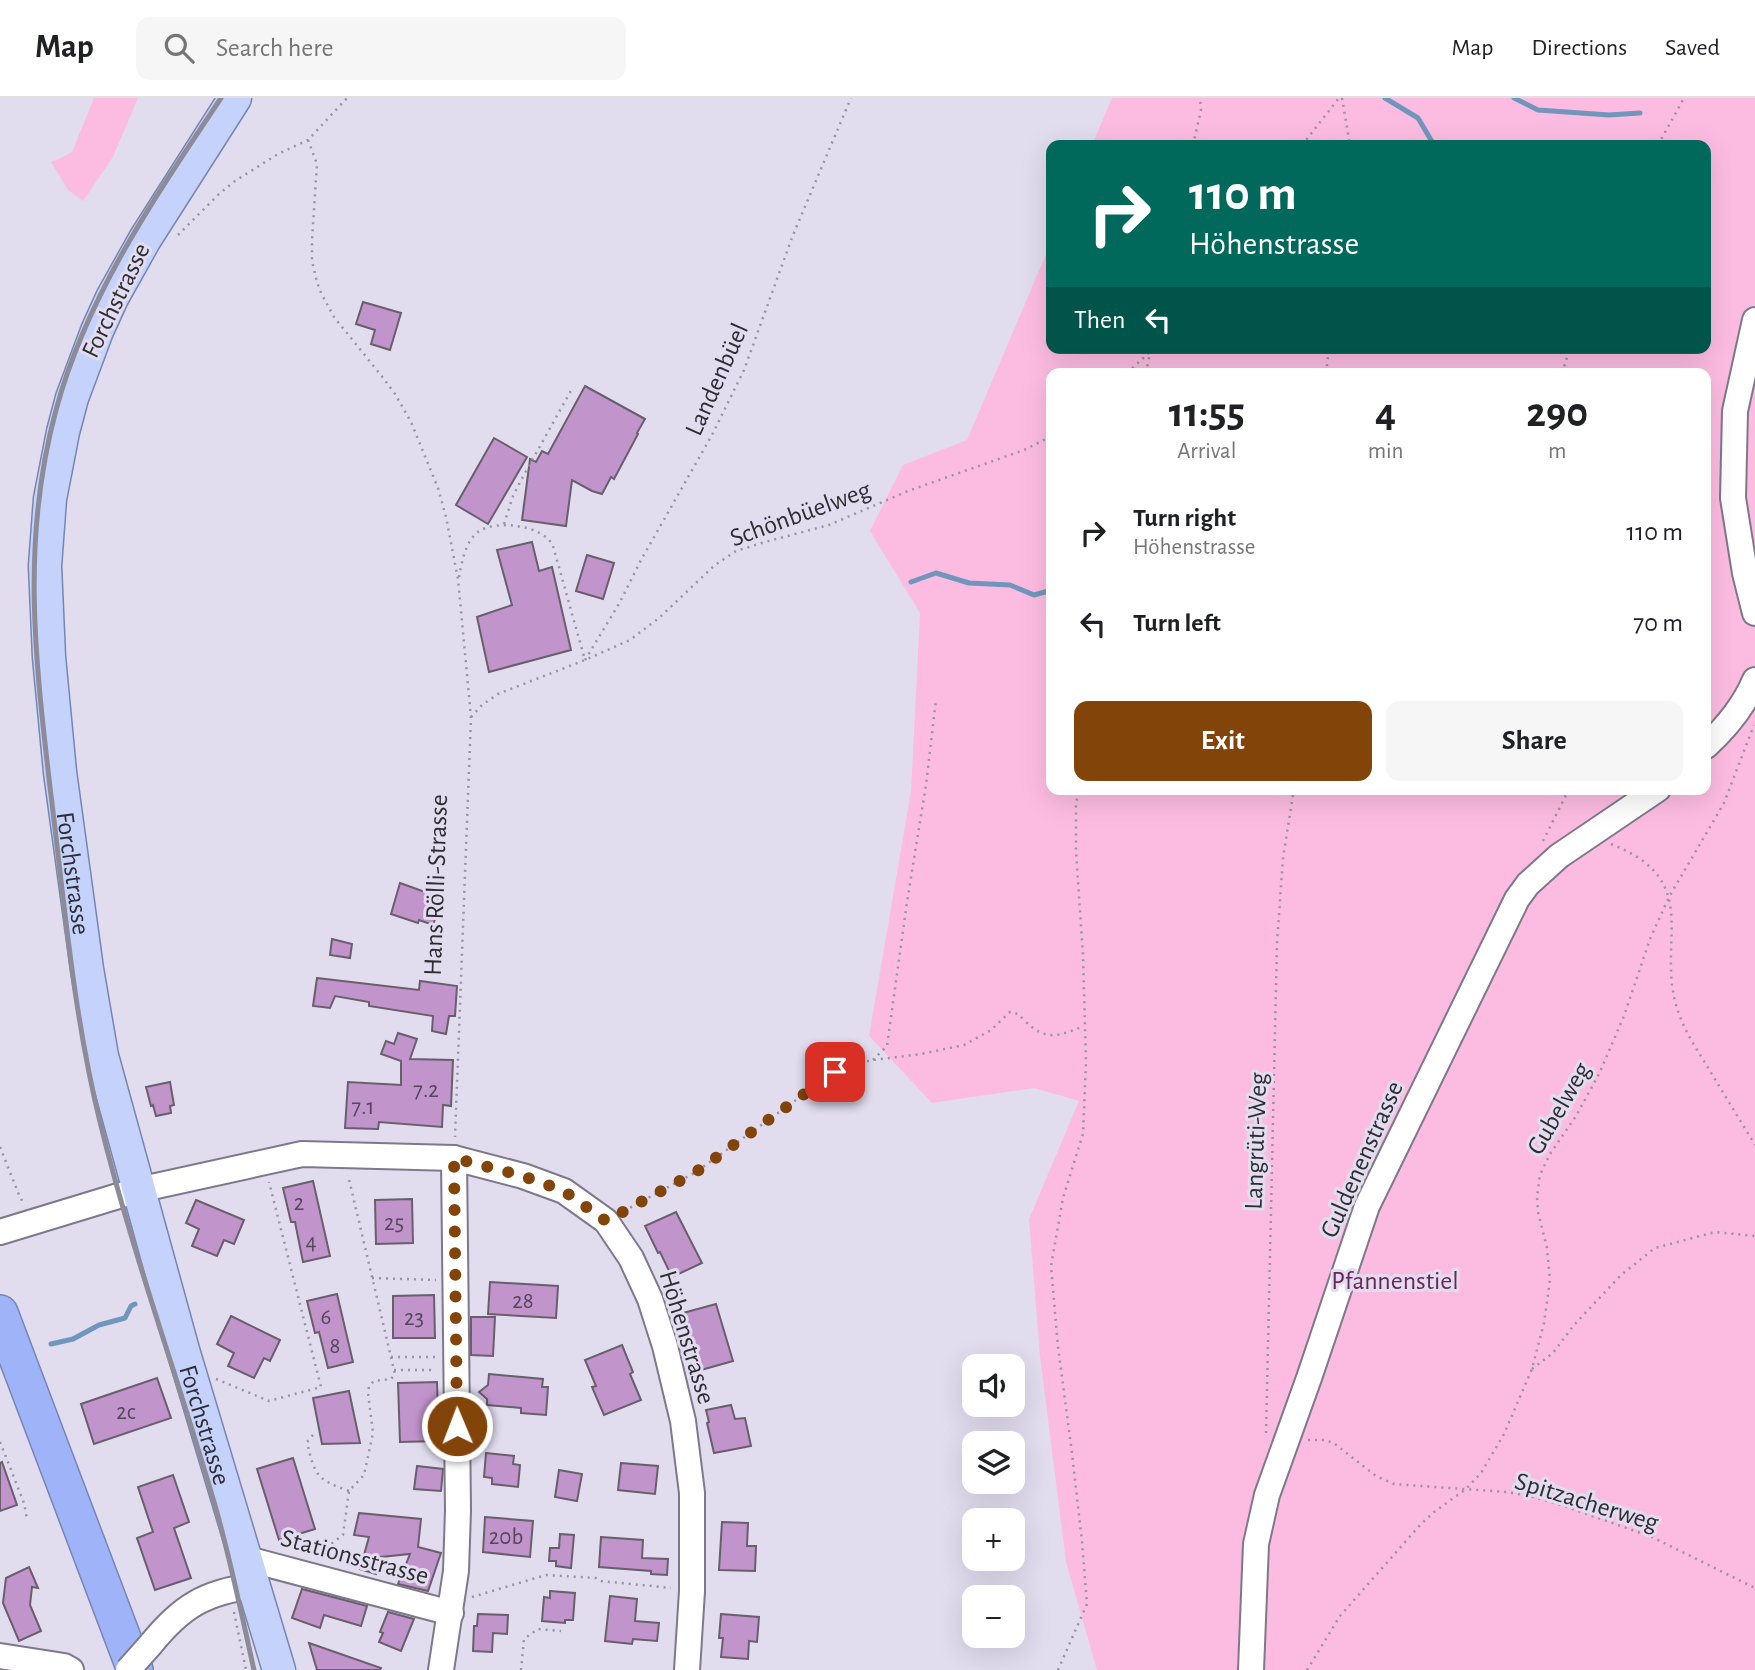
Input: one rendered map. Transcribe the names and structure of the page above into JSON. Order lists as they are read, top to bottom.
{
  "streets": {
    "main road": ["Forchstrasse"],
    "street": ["Guldenenstrasse", "Höhenstrasse", "Stationsstrasse"],
    "path": [
      "Landenbüel",
      "Schönbüelweg",
      "Hans Rölli-Strasse",
      "Gubelweg",
      "Langrüti-Weg",
      "Spitzacherweg"
    ]
  },
  "crossings": [
    ["Forchstrasse", "Höhenstrasse"],
    ["Forchstrasse", "Stationsstrasse"],
    ["Landenbüel", "Schönbüelweg"],
    ["Schönbüelweg", "Hans Rölli-Strasse"],
    ["Hans Rölli-Strasse", "Höhenstrasse"],
    ["Gubelweg", "Spitzacherweg"],
    ["Langrüti-Weg", "Guldenenstrasse"],
    ["Langrüti-Weg", "Spitzacherweg"],
    ["Guldenenstrasse", "Spitzacherweg"]
  ],
  "parks": ["Pfannenstiel"],
  "house_numbers": [
    "7.2",
    "7.1",
    "2",
    "25",
    "4",
    "28",
    "6",
    "23",
    "8",
    "2c",
    "20b"
  ],
  "page": {
    "header": "Map",
    "search": "Search here",
    "nav": ["Map", "Directions", "Saved"],
    "turn": ["110 m", "Höhenstrasse"],
    "then": "Then",
    "eta": [
      "11:55",
      "Arrival",
      "4",
      "min",
      "290",
      "m"
    ],
    "list": [
      {
        "name": "Turn right",
        "note": "Höhenstrasse",
        "value": "110 m"
      },
      {
        "name": "Turn left",
        "value": "70 m"
      }
    ],
    "buttons": ["Exit", "Share"],
    "map_buttons": ["+", "−"]
  }
}
